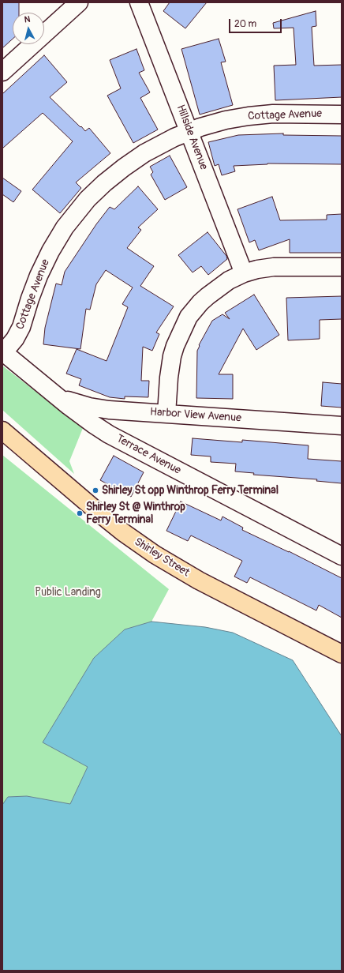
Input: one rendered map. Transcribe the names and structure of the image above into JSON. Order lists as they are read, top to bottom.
{
  "streets": {
    "main road": ["Shirley Street"],
    "street": [
      "Cottage Avenue",
      "Hillside Avenue",
      "Harbor View Avenue",
      "Terrace Avenue"
    ]
  },
  "crossings": [
    ["Cottage Avenue", "Hillside Avenue"],
    ["Cottage Avenue", "Terrace Avenue"],
    ["Harbor View Avenue", "Terrace Avenue"]
  ],
  "parks": ["Public Landing"],
  "places": ["Shirley St opp Winthrop Ferry Terminal", "Shirley St @ Winthrop Ferry Terminal"],
  "scale_bar": "20 m",
  "north": "top"
}
